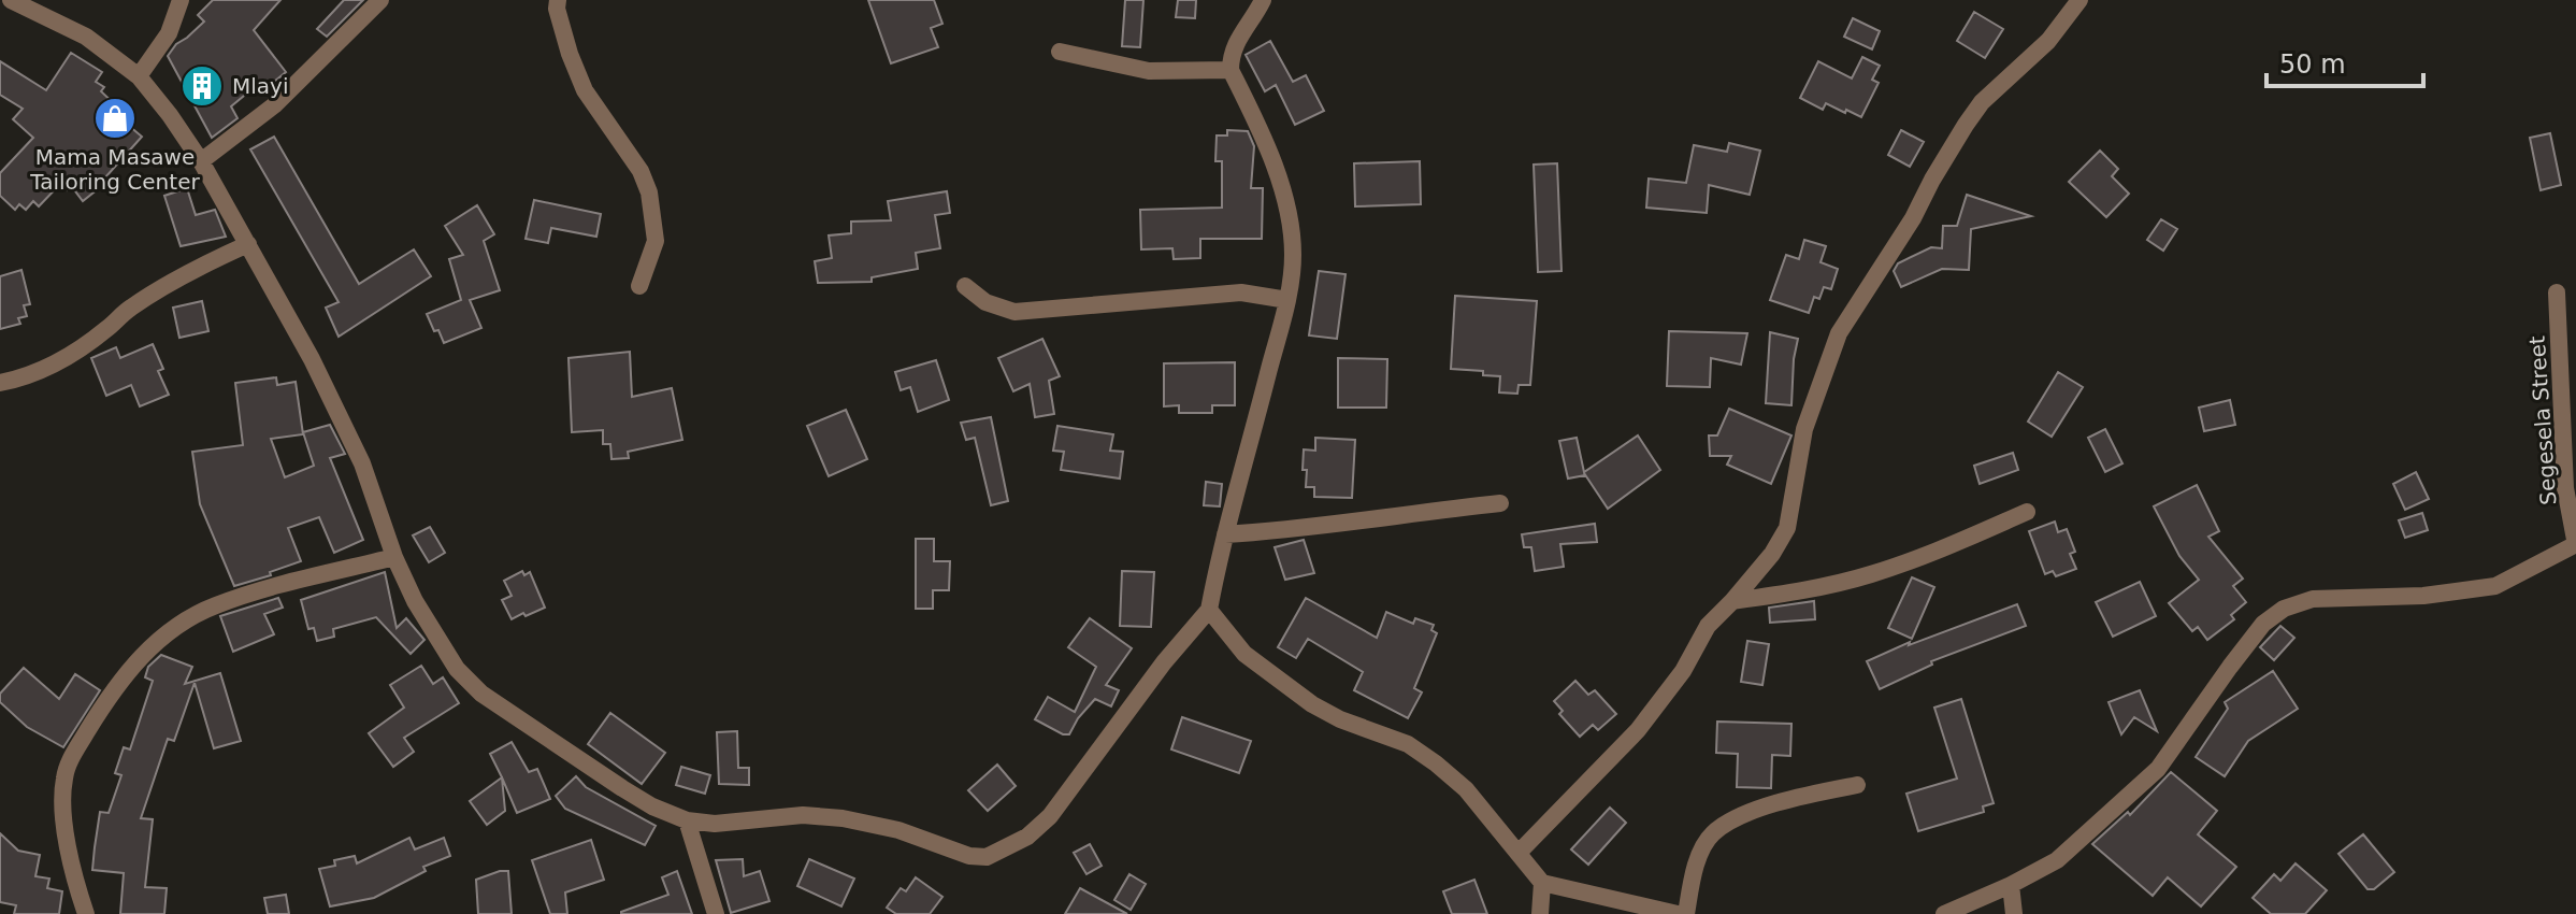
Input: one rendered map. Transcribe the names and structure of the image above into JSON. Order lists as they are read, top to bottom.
{
  "streets": {
    "street": ["Segesela Street"]
  },
  "places": {
    "building": ["Mlayi"],
    "shop": ["Mama Masawe Tailoring Center"]
  },
  "scale_bar": "50 m"
}
